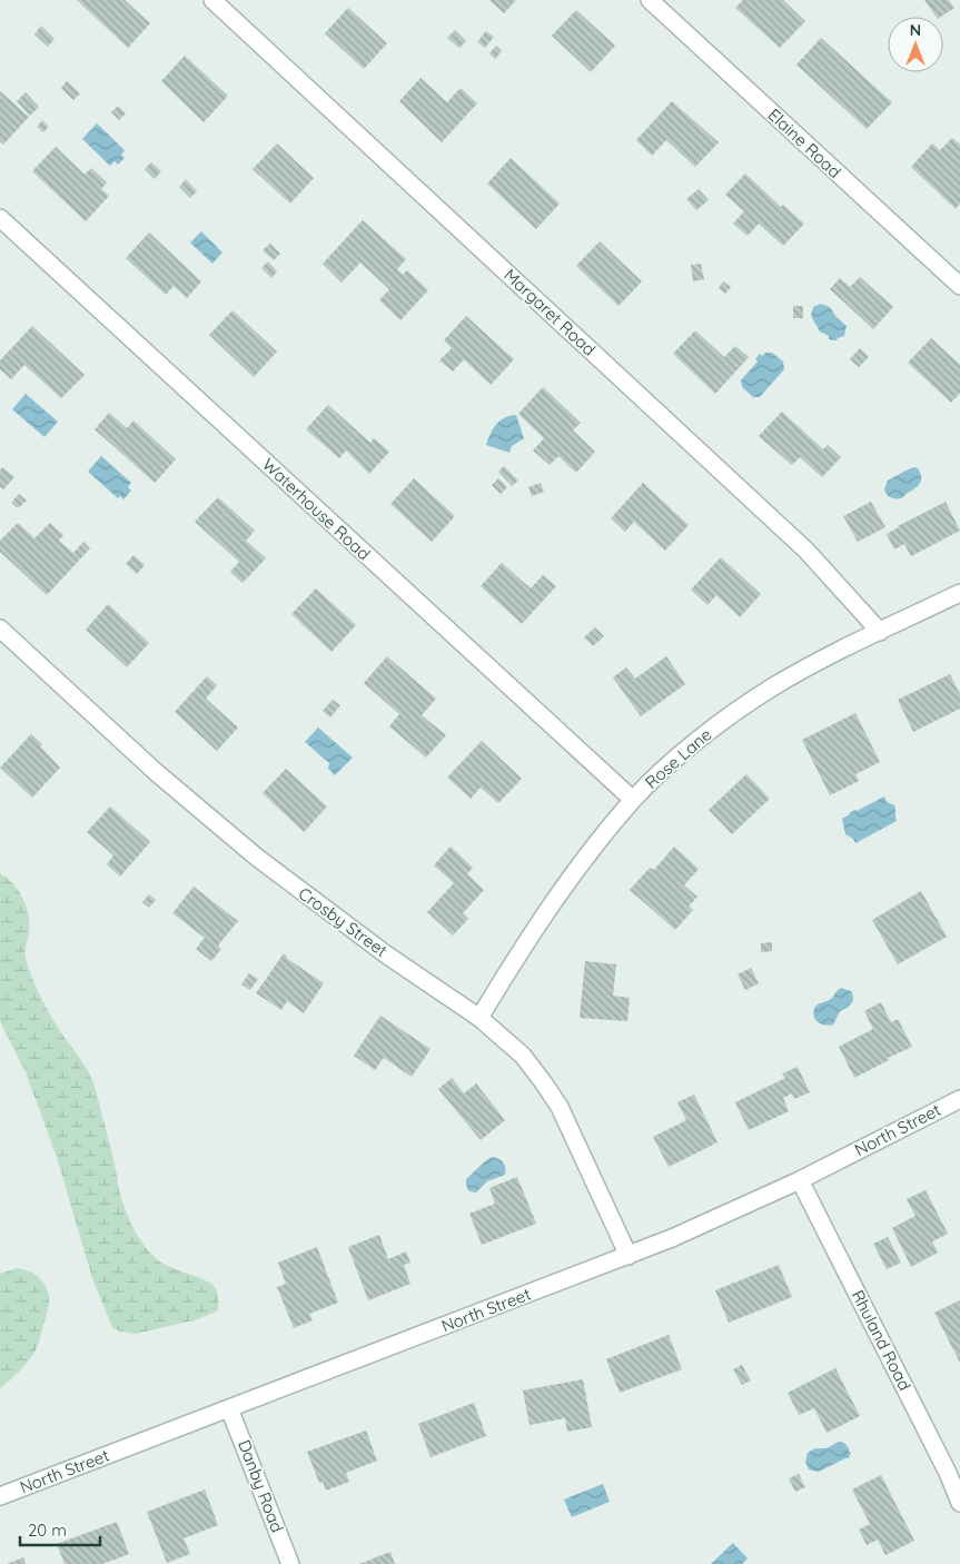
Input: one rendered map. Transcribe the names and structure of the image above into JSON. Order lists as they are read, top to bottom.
{
  "streets": {
    "street": [
      "Elaine Road",
      "Margaret Road",
      "Waterhouse Road",
      "Rose Lane",
      "Crosby Street",
      "North Street",
      "Rhuland Road",
      "Danby Road"
    ]
  },
  "crossings": [
    ["Margaret Road", "Rose Lane"],
    ["Waterhouse Road", "Rose Lane"],
    ["Rose Lane", "Crosby Street"],
    ["Crosby Street", "North Street"],
    ["North Street", "Rhuland Road"],
    ["North Street", "Danby Road"]
  ],
  "scale_bar": "20 m",
  "north": "top"
}
